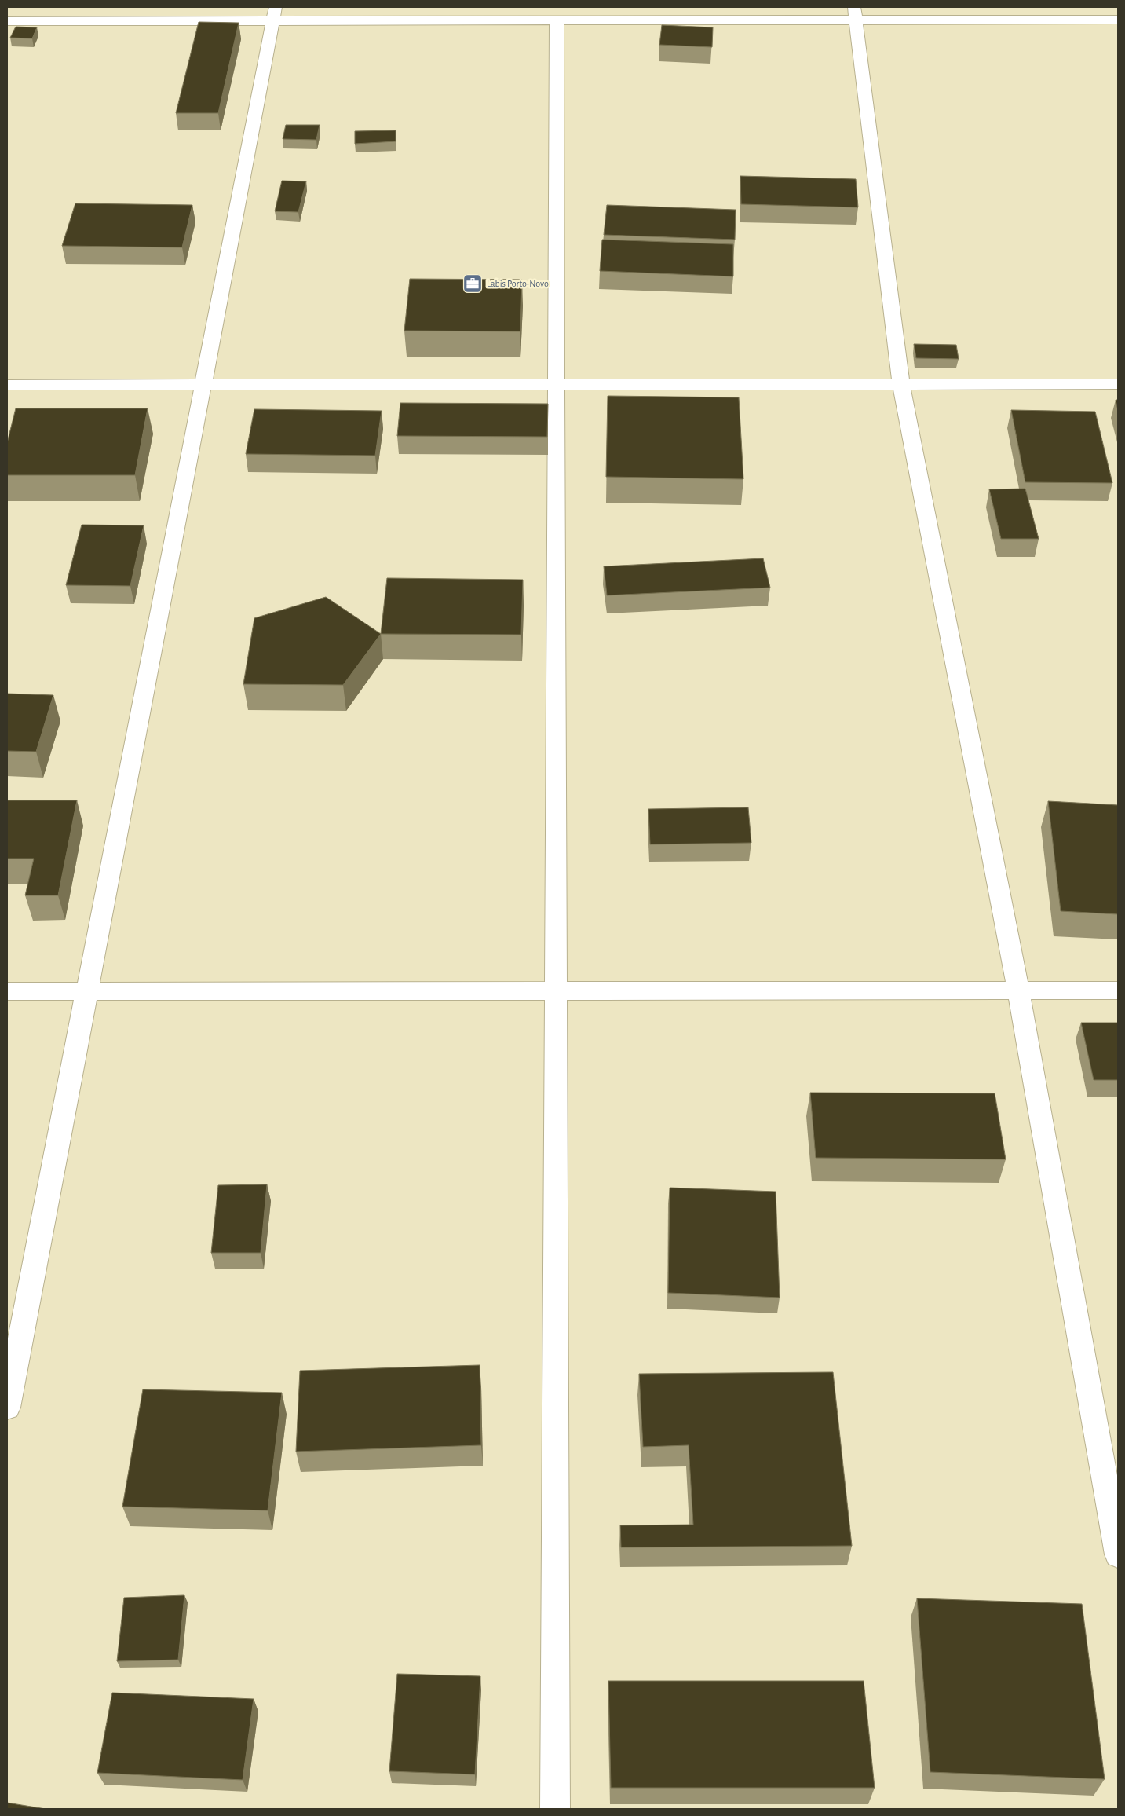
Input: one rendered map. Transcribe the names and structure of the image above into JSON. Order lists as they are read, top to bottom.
{
  "places": {
    "office": ["Labis Porto-Novo"]
  }
}
